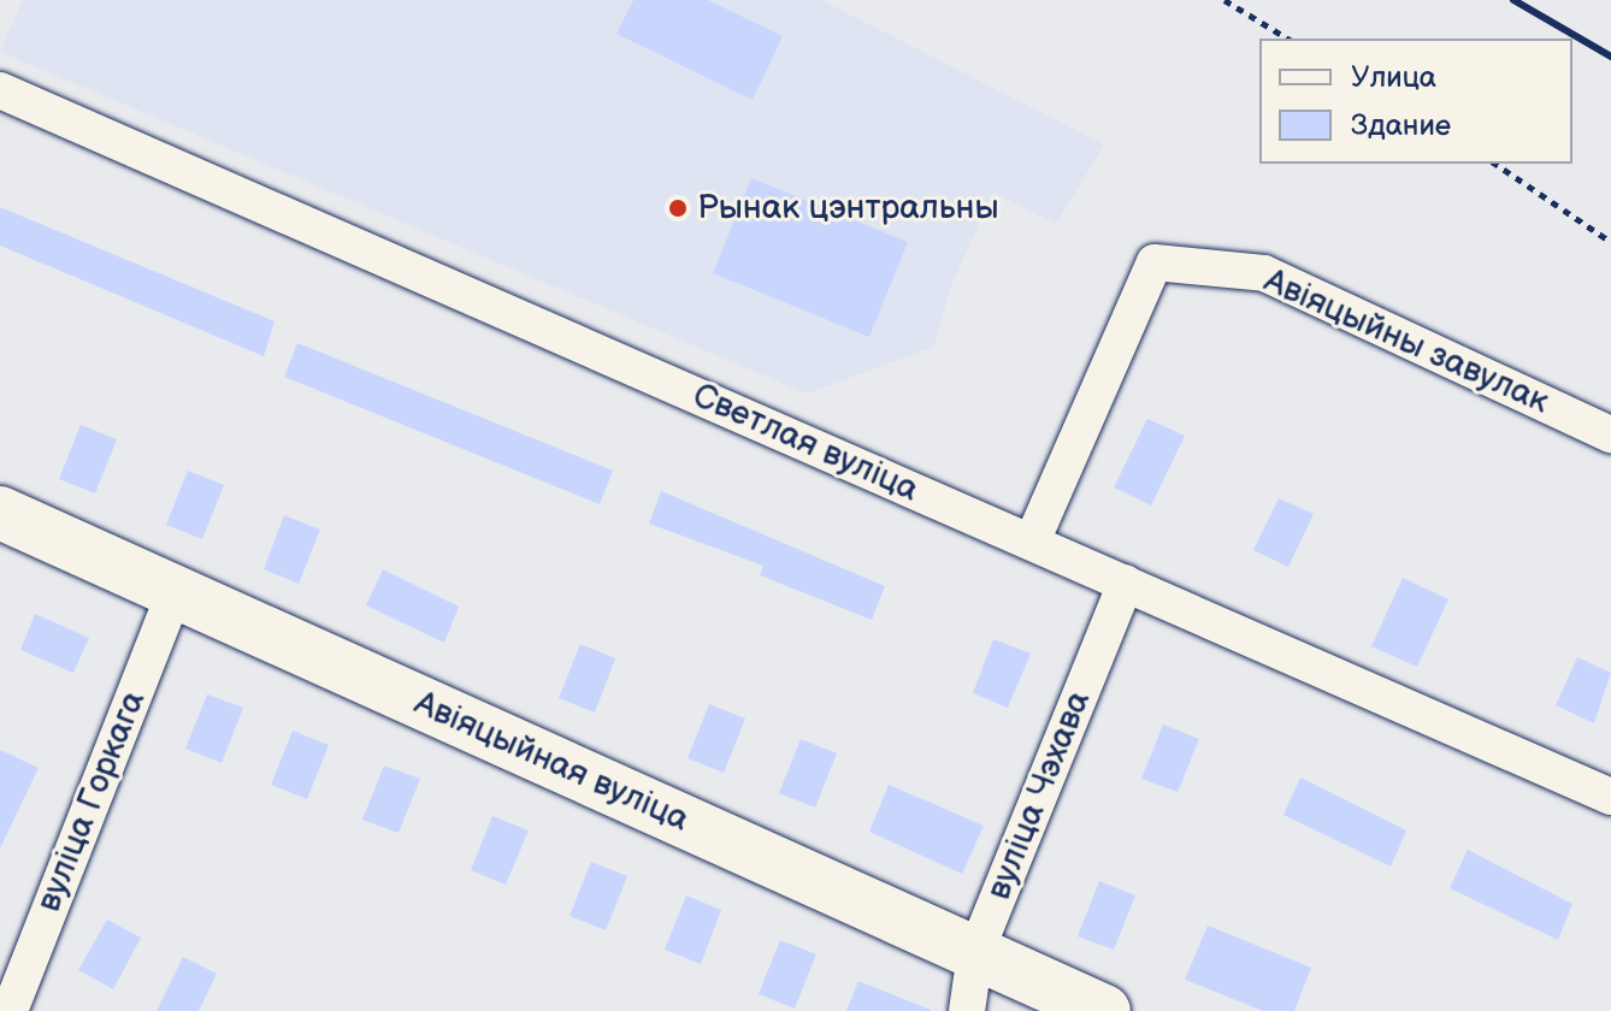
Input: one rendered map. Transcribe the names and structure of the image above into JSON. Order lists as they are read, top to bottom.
{
  "streets": {
    "street": [
      "Авіяцыйны завулак",
      "Светлая вуліца",
      "Авіяцыйная вуліца",
      "вуліца Чэхава",
      "вуліца Горкага"
    ]
  },
  "crossings": [
    ["Авіяцыйны завулак", "Светлая вуліца"],
    ["Светлая вуліца", "вуліца Чэхава"],
    ["Авіяцыйная вуліца", "вуліца Чэхава"],
    ["Авіяцыйная вуліца", "вуліца Горкага"]
  ],
  "places": ["Рынак цэнтральны"],
  "legend": ["Улица", "Здание"]
}
